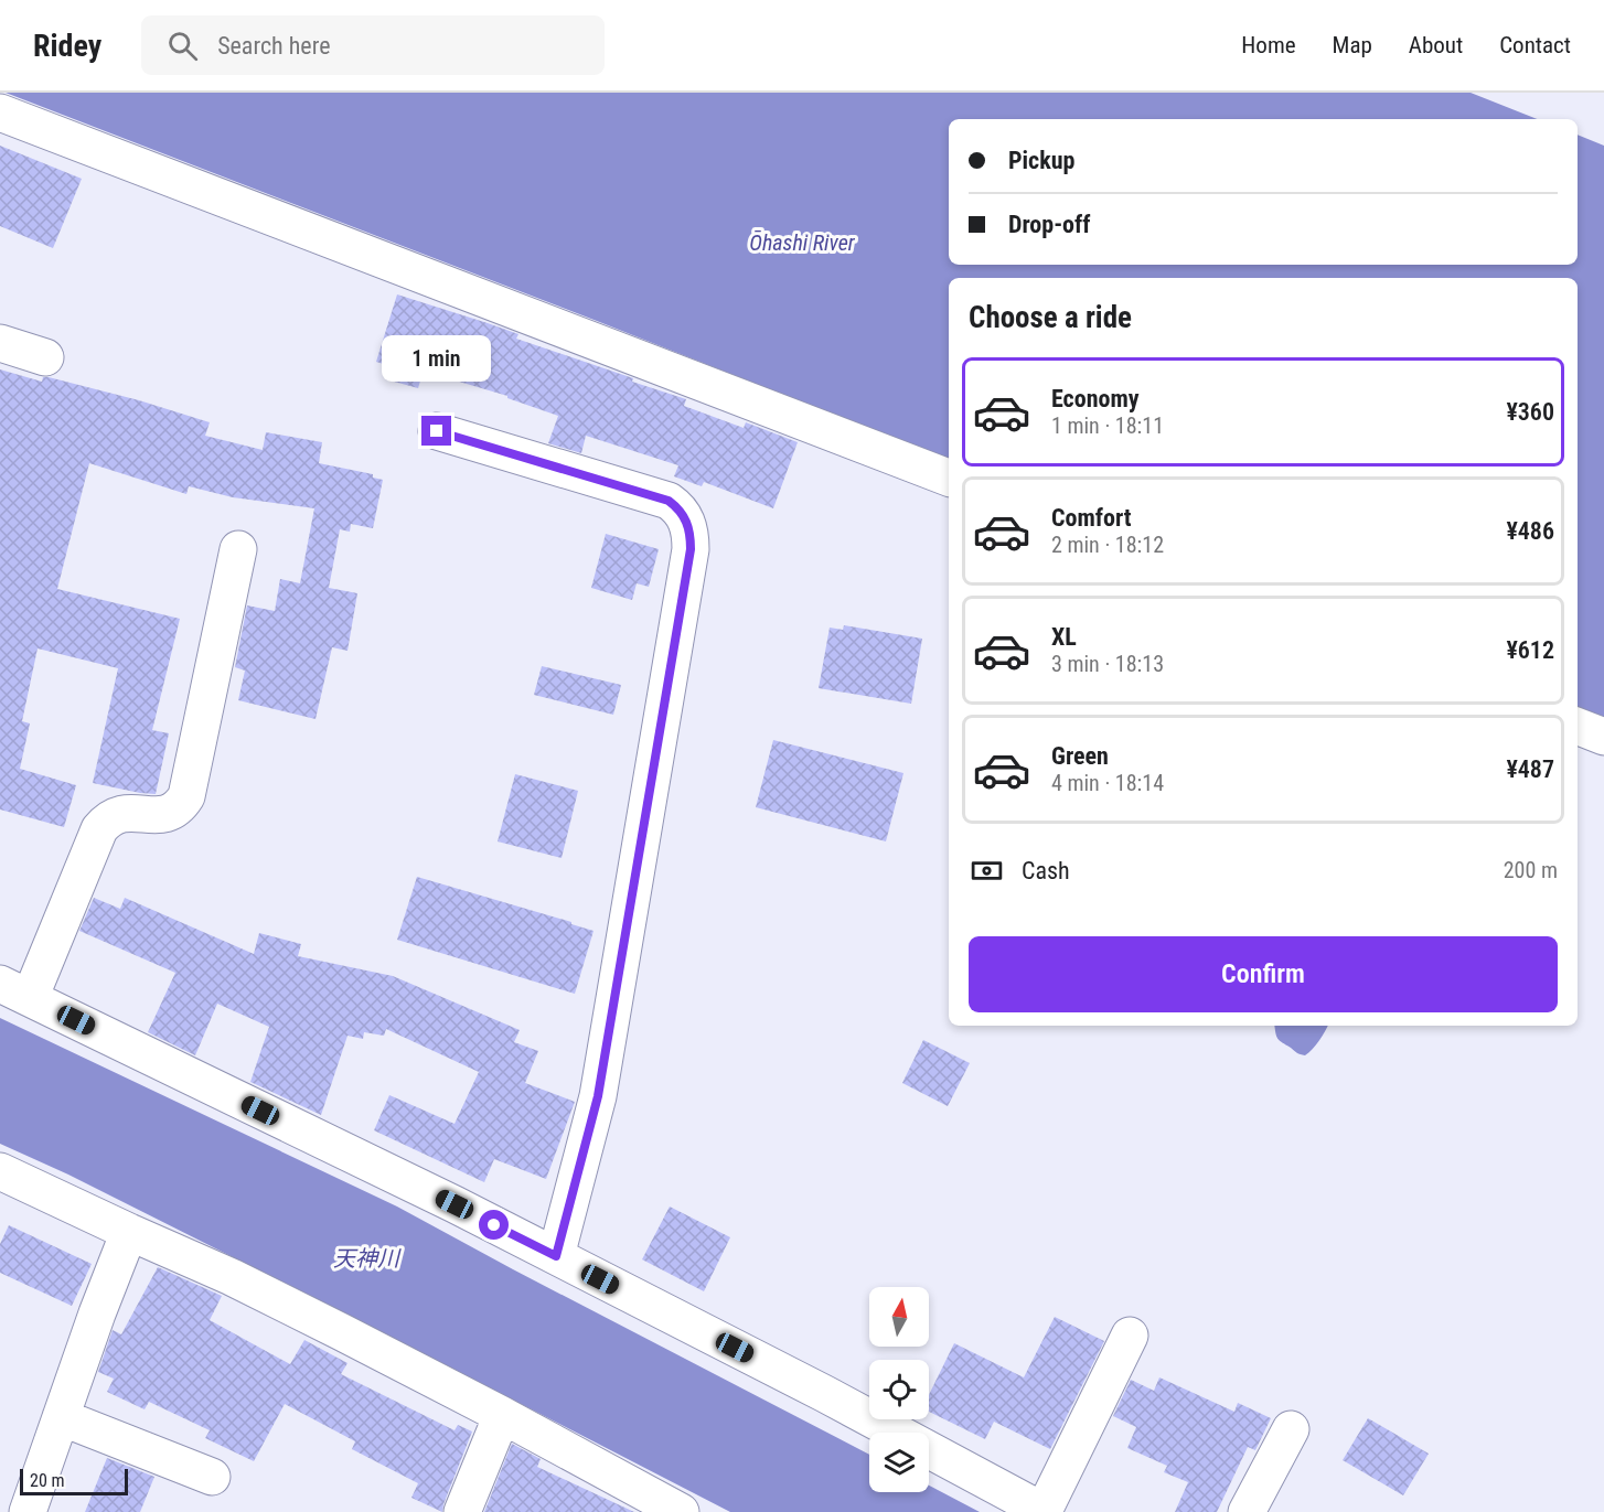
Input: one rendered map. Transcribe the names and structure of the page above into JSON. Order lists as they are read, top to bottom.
{
  "water": ["Ōhashi River", "天神川"],
  "scale_bar": "20 m",
  "north": "top",
  "page": {
    "header": "Ridey",
    "search": "Search here",
    "nav": [
      "Home",
      "Map",
      "About",
      "Contact"
    ],
    "banner": ["Pickup", "Drop-off"],
    "heading": "Choose a ride",
    "bubble": "1 min",
    "list": [
      {
        "name": "Economy",
        "note": "1 min · 18:11",
        "value": "¥360"
      },
      {
        "name": "Comfort",
        "note": "2 min · 18:12",
        "value": "¥486"
      },
      {
        "name": "XL",
        "note": "3 min · 18:13",
        "value": "¥612"
      },
      {
        "name": "Green",
        "note": "4 min · 18:14",
        "value": "¥487"
      }
    ],
    "pay": ["Cash", "200 m"],
    "buttons": "Confirm",
    "scale": "20 m"
  }
}
